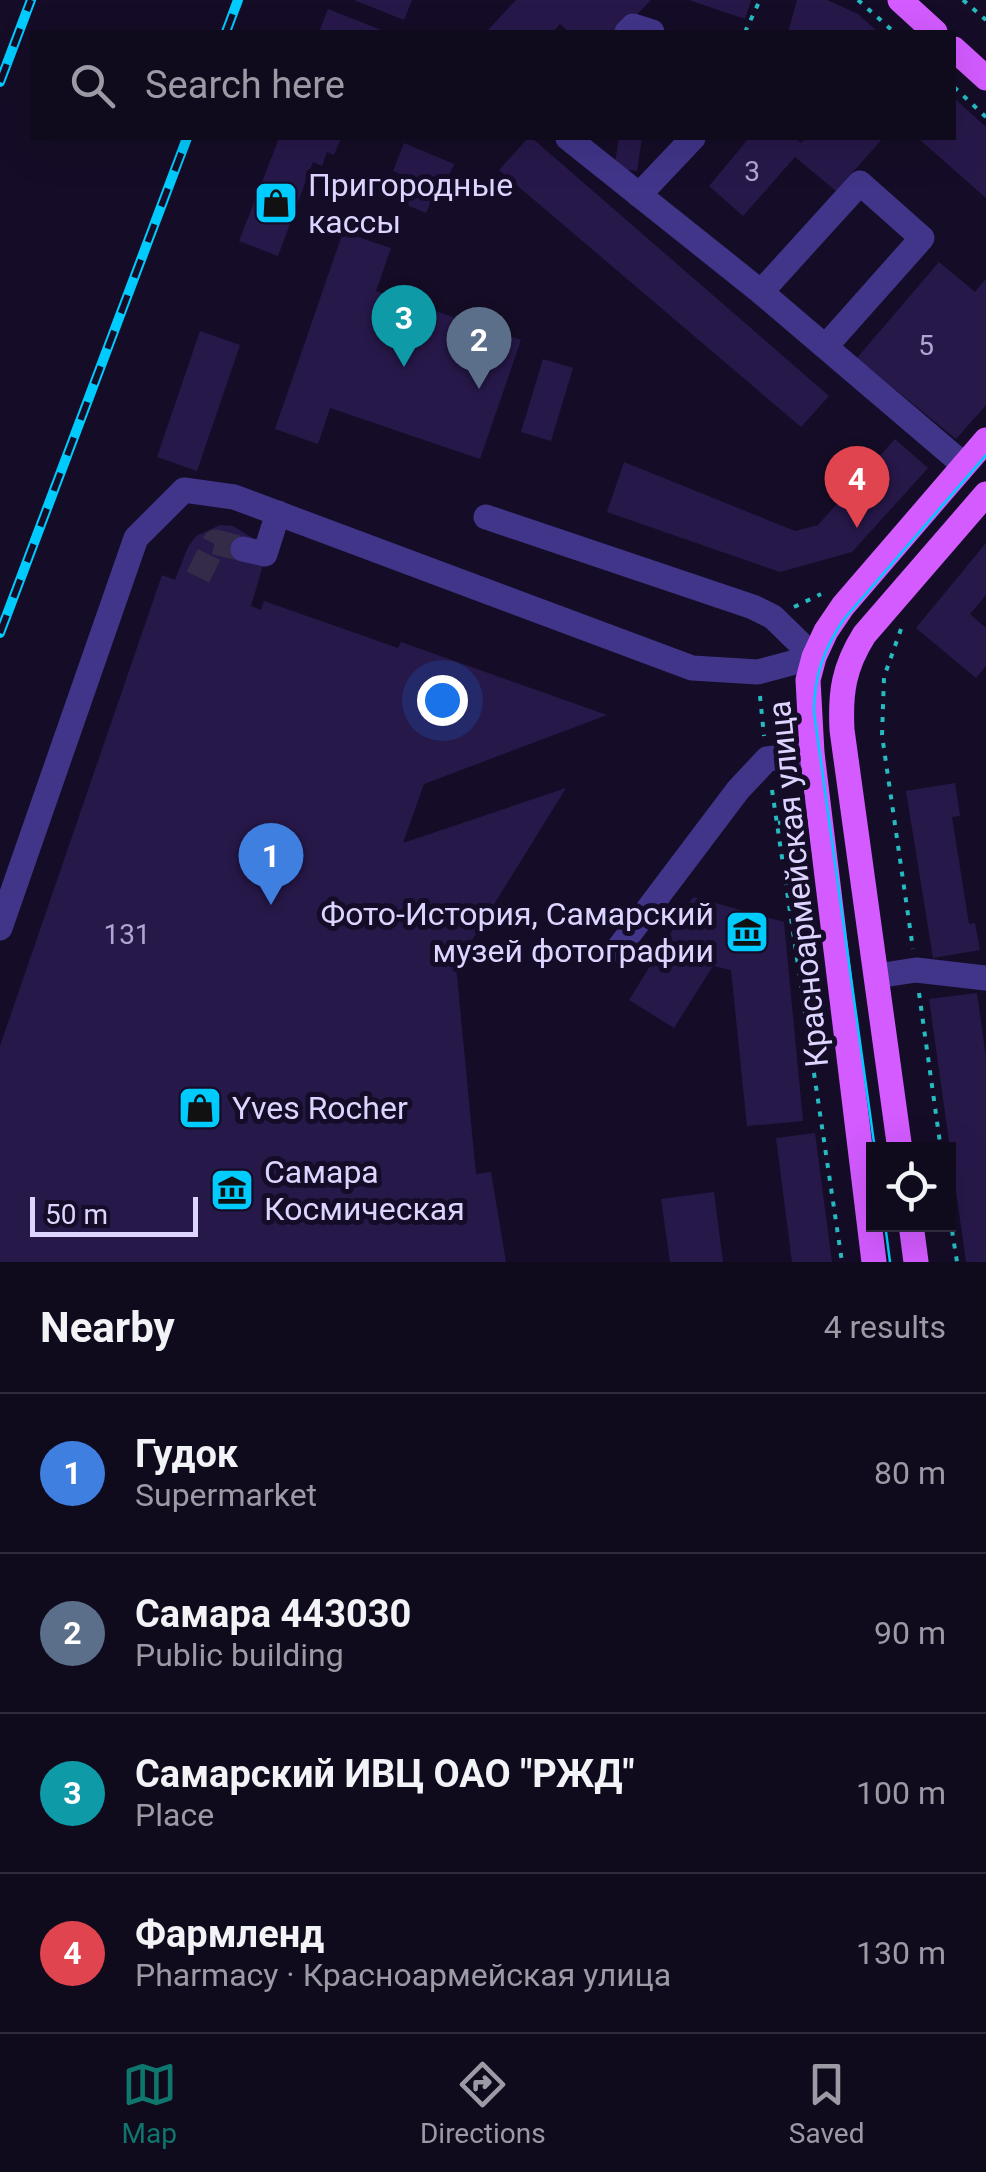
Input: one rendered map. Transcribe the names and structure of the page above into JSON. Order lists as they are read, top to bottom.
{
  "streets": {
    "main road": ["Красноармейская улица"]
  },
  "places": {
    "shop": ["Пригородные кассы", "Yves Rocher"],
    "museum": ["Фото-История, Самарский музей фотографии", "Самара Космическая"]
  },
  "house_numbers": ["3", "5", "131"],
  "scale_bar": "50 m",
  "page": {
    "search": "Search here",
    "pins": [
      "3",
      "2",
      "4",
      "1"
    ],
    "scale": "50 m",
    "heading": ["Nearby", "4 results"],
    "list": [
      {
        "mark": "1",
        "name": "Гудок",
        "note": "Supermarket",
        "value": "80 m"
      },
      {
        "mark": "2",
        "name": "Самара 443030",
        "note": "Public building",
        "value": "90 m"
      },
      {
        "mark": "3",
        "name": "Самарский ИВЦ ОАО \"РЖД\"",
        "note": "Place",
        "value": "100 m"
      },
      {
        "mark": "4",
        "name": "Фармленд",
        "note": "Pharmacy · Красноармейская улица",
        "value": "130 m"
      }
    ],
    "nav": ["Map", "Directions", "Saved"]
  }
}
